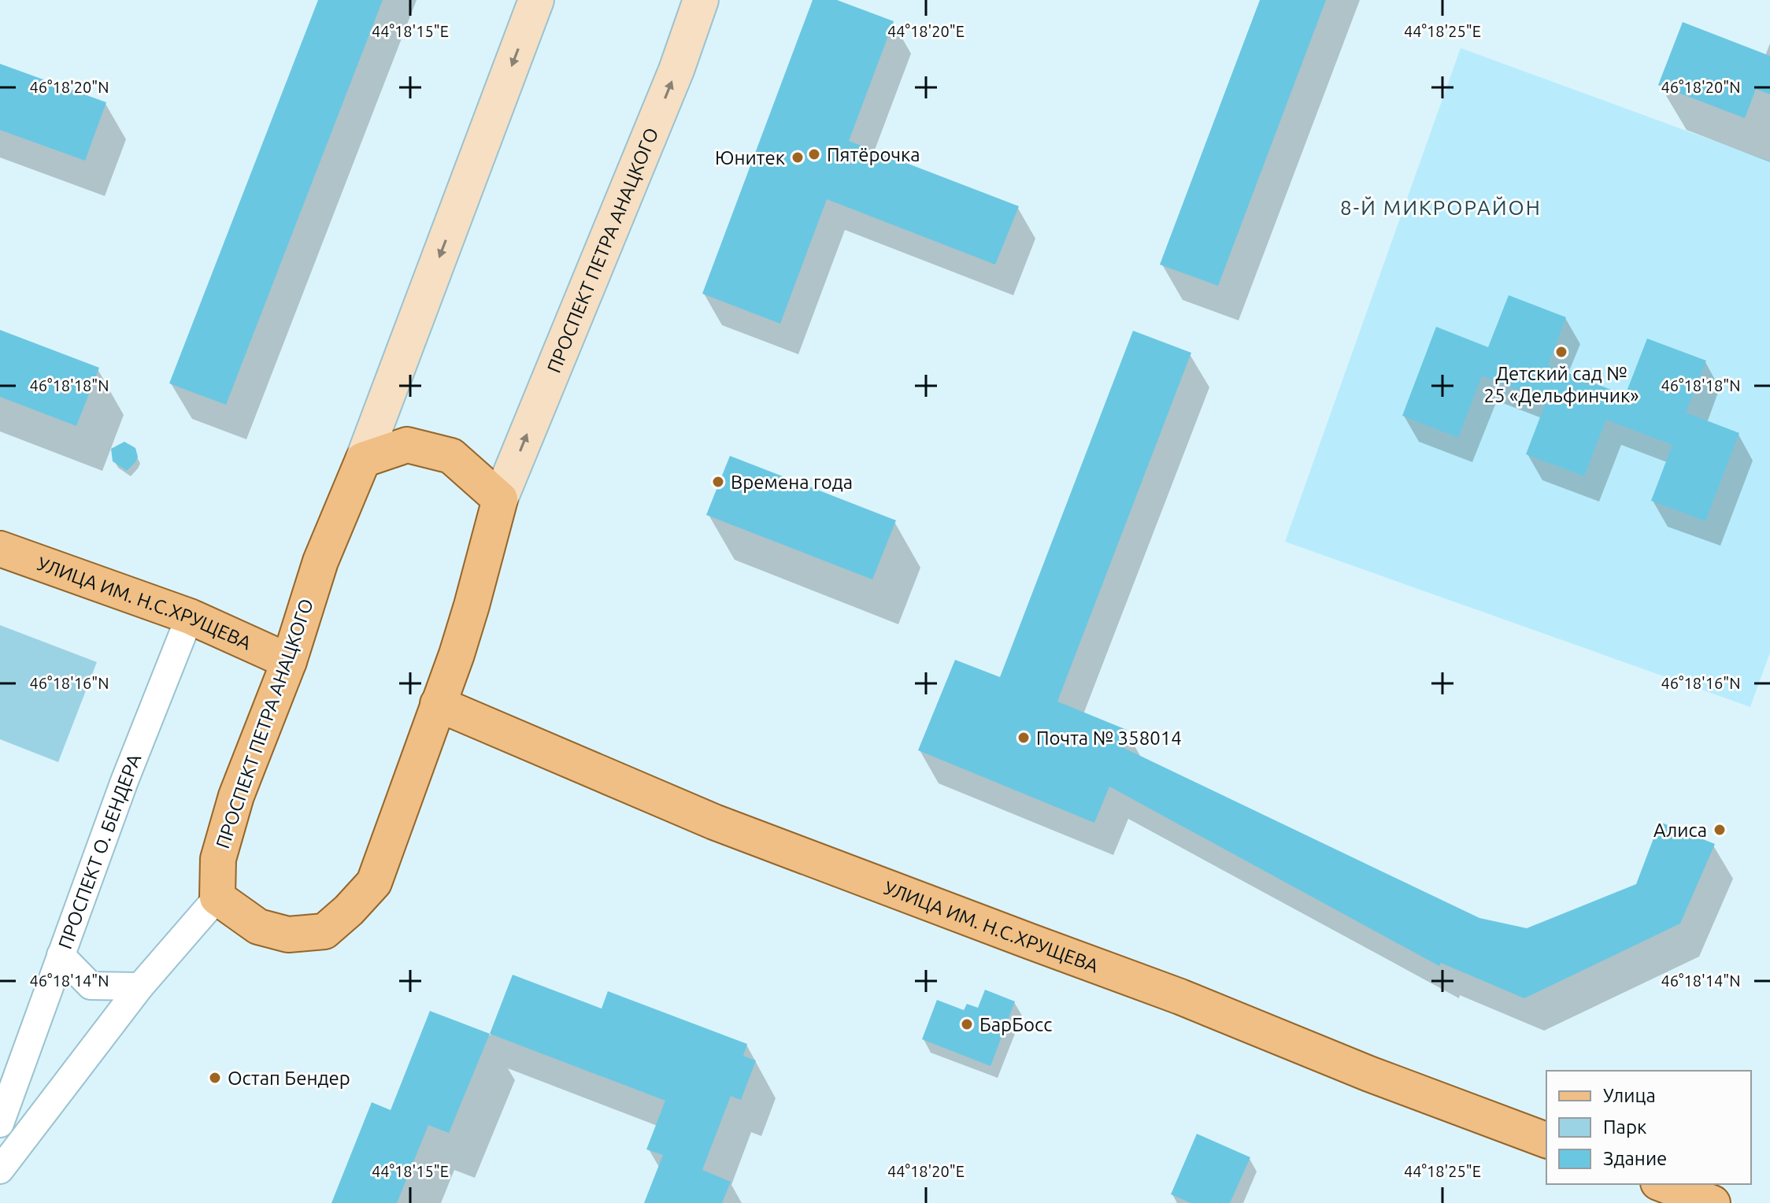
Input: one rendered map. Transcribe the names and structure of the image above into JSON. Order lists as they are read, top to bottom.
{
  "streets": {
    "main road": ["ПРОСПЕКТ ПЕТРА АНАЦКОГО", "УЛИЦА ИМ. Н.С.ХРУЩЕВА"],
    "street": ["ПРОСПЕКТ О. БЕНДЕРА"]
  },
  "crossings": [
    ["ПРОСПЕКТ ПЕТРА АНАЦКОГО", "УЛИЦА ИМ. Н.С.ХРУЩЕВА"],
    ["УЛИЦА ИМ. Н.С.ХРУЩЕВА", "ПРОСПЕКТ О. БЕНДЕРА"]
  ],
  "districts": ["8-Й МИКРОРАЙОН"],
  "places": [
    "Пятёрочка",
    "Юнитек",
    "Детский сад № 25 «Дельфинчик»",
    "Времена года",
    "Почта № 358014",
    "Алиса",
    "БарБосс",
    "Остап Бендер"
  ],
  "legend": ["Улица", "Парк", "Здание"],
  "coordinates": [
    "44°18'15\"E",
    "44°18'20\"E",
    "44°18'25\"E",
    "46°18'20\"N",
    "46°18'18\"N",
    "46°18'16\"N",
    "46°18'14\"N"
  ]
}
